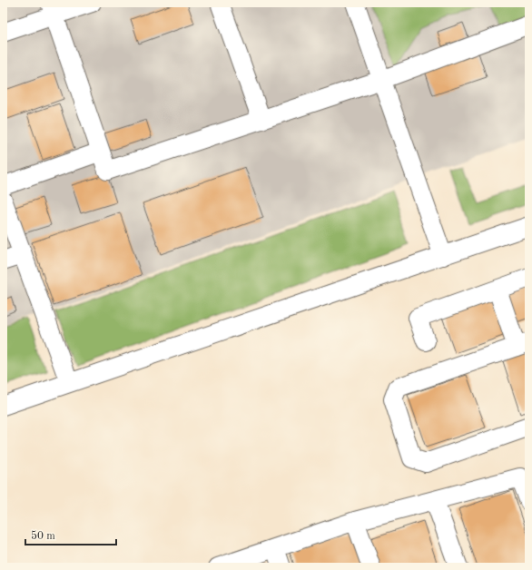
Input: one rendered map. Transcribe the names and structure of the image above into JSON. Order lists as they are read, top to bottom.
{
  "scale_bar": "50 m"
}
